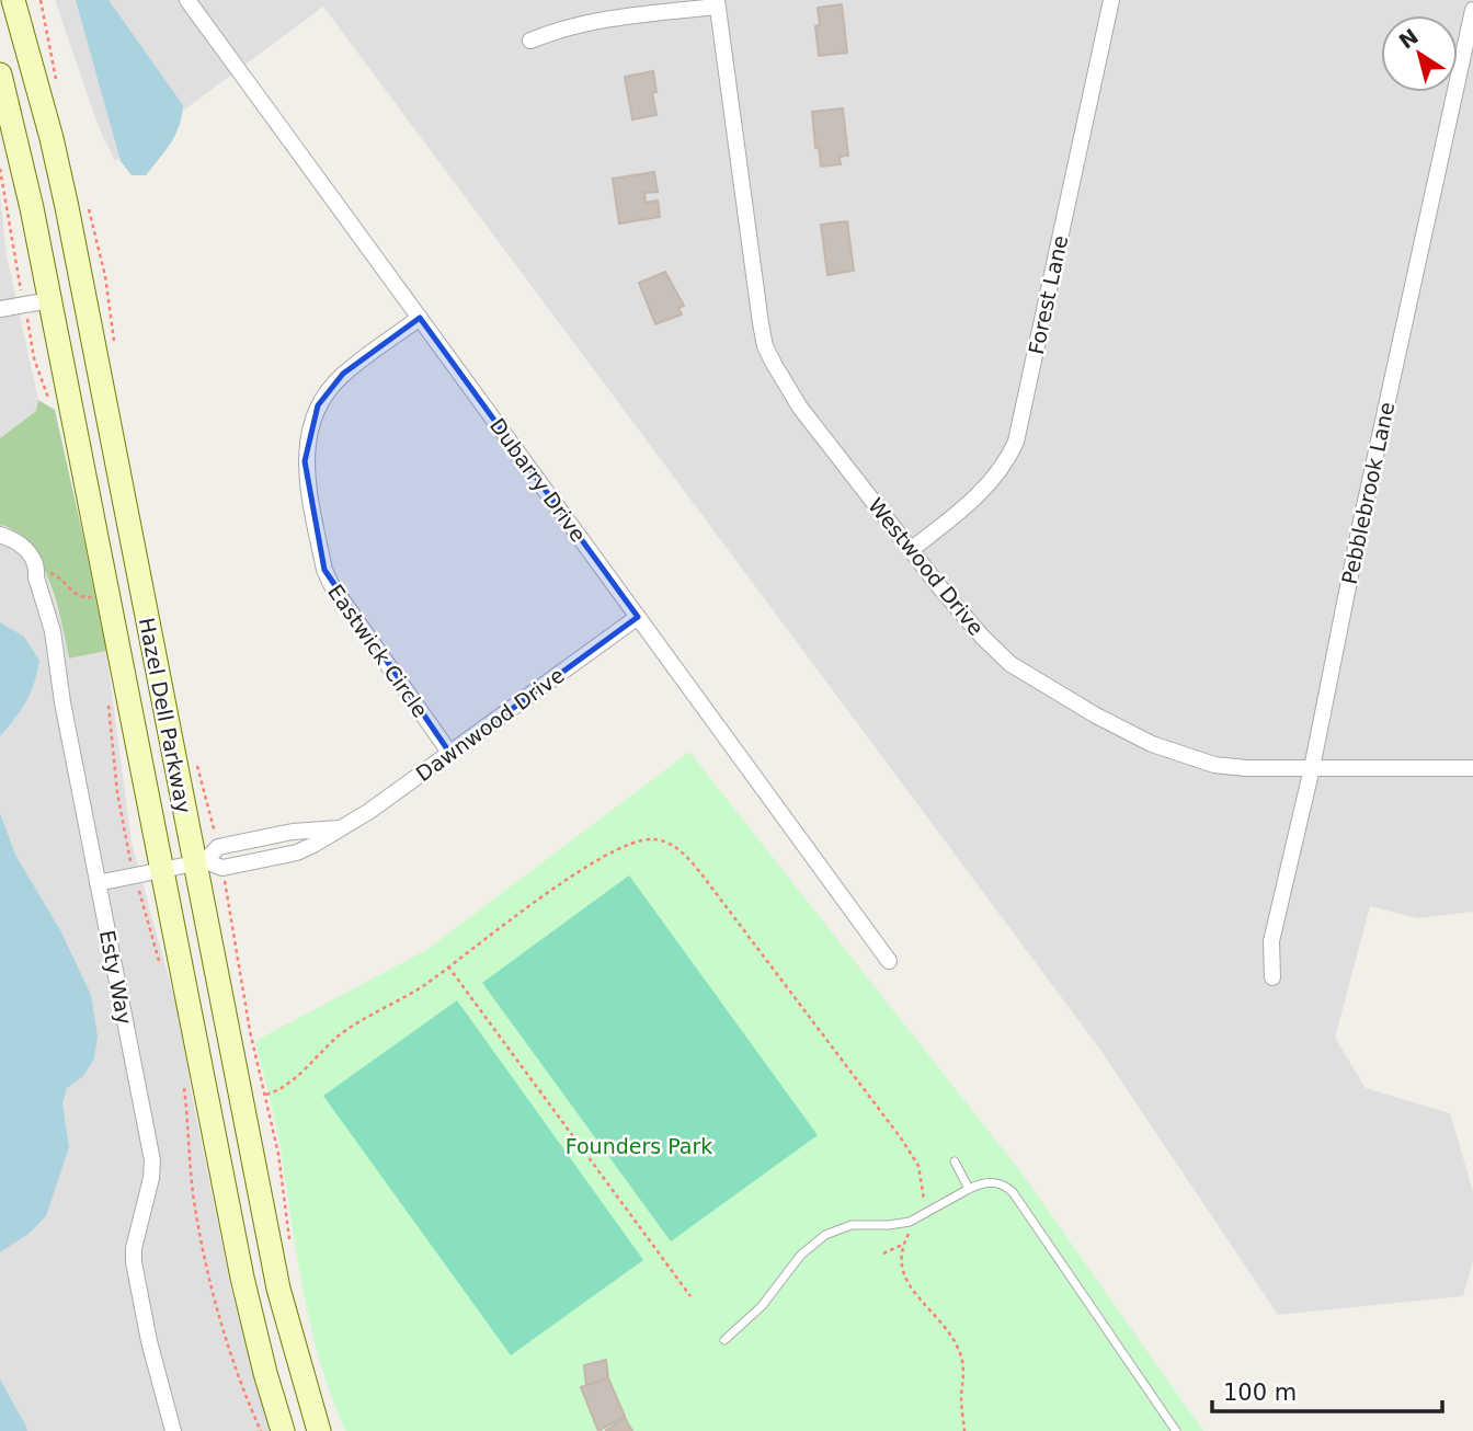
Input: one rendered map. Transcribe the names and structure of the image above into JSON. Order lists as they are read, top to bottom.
{
  "streets": {
    "main road": ["Hazel Dell Parkway"],
    "street": [
      "Forest Lane",
      "Dubarry Drive",
      "Pebblebrook Lane",
      "Westwood Drive",
      "Eastwick Circle",
      "Dawnwood Drive",
      "Esty Way"
    ]
  },
  "crossings": [
    ["Forest Lane", "Westwood Drive"],
    ["Dubarry Drive", "Eastwick Circle"],
    ["Dubarry Drive", "Dawnwood Drive"],
    ["Pebblebrook Lane", "Westwood Drive"],
    ["Eastwick Circle", "Dawnwood Drive"],
    ["Hazel Dell Parkway", "Dawnwood Drive"],
    ["Dawnwood Drive", "Esty Way"]
  ],
  "parks": ["Founders Park"],
  "scale_bar": "100 m",
  "north": "top left"
}
